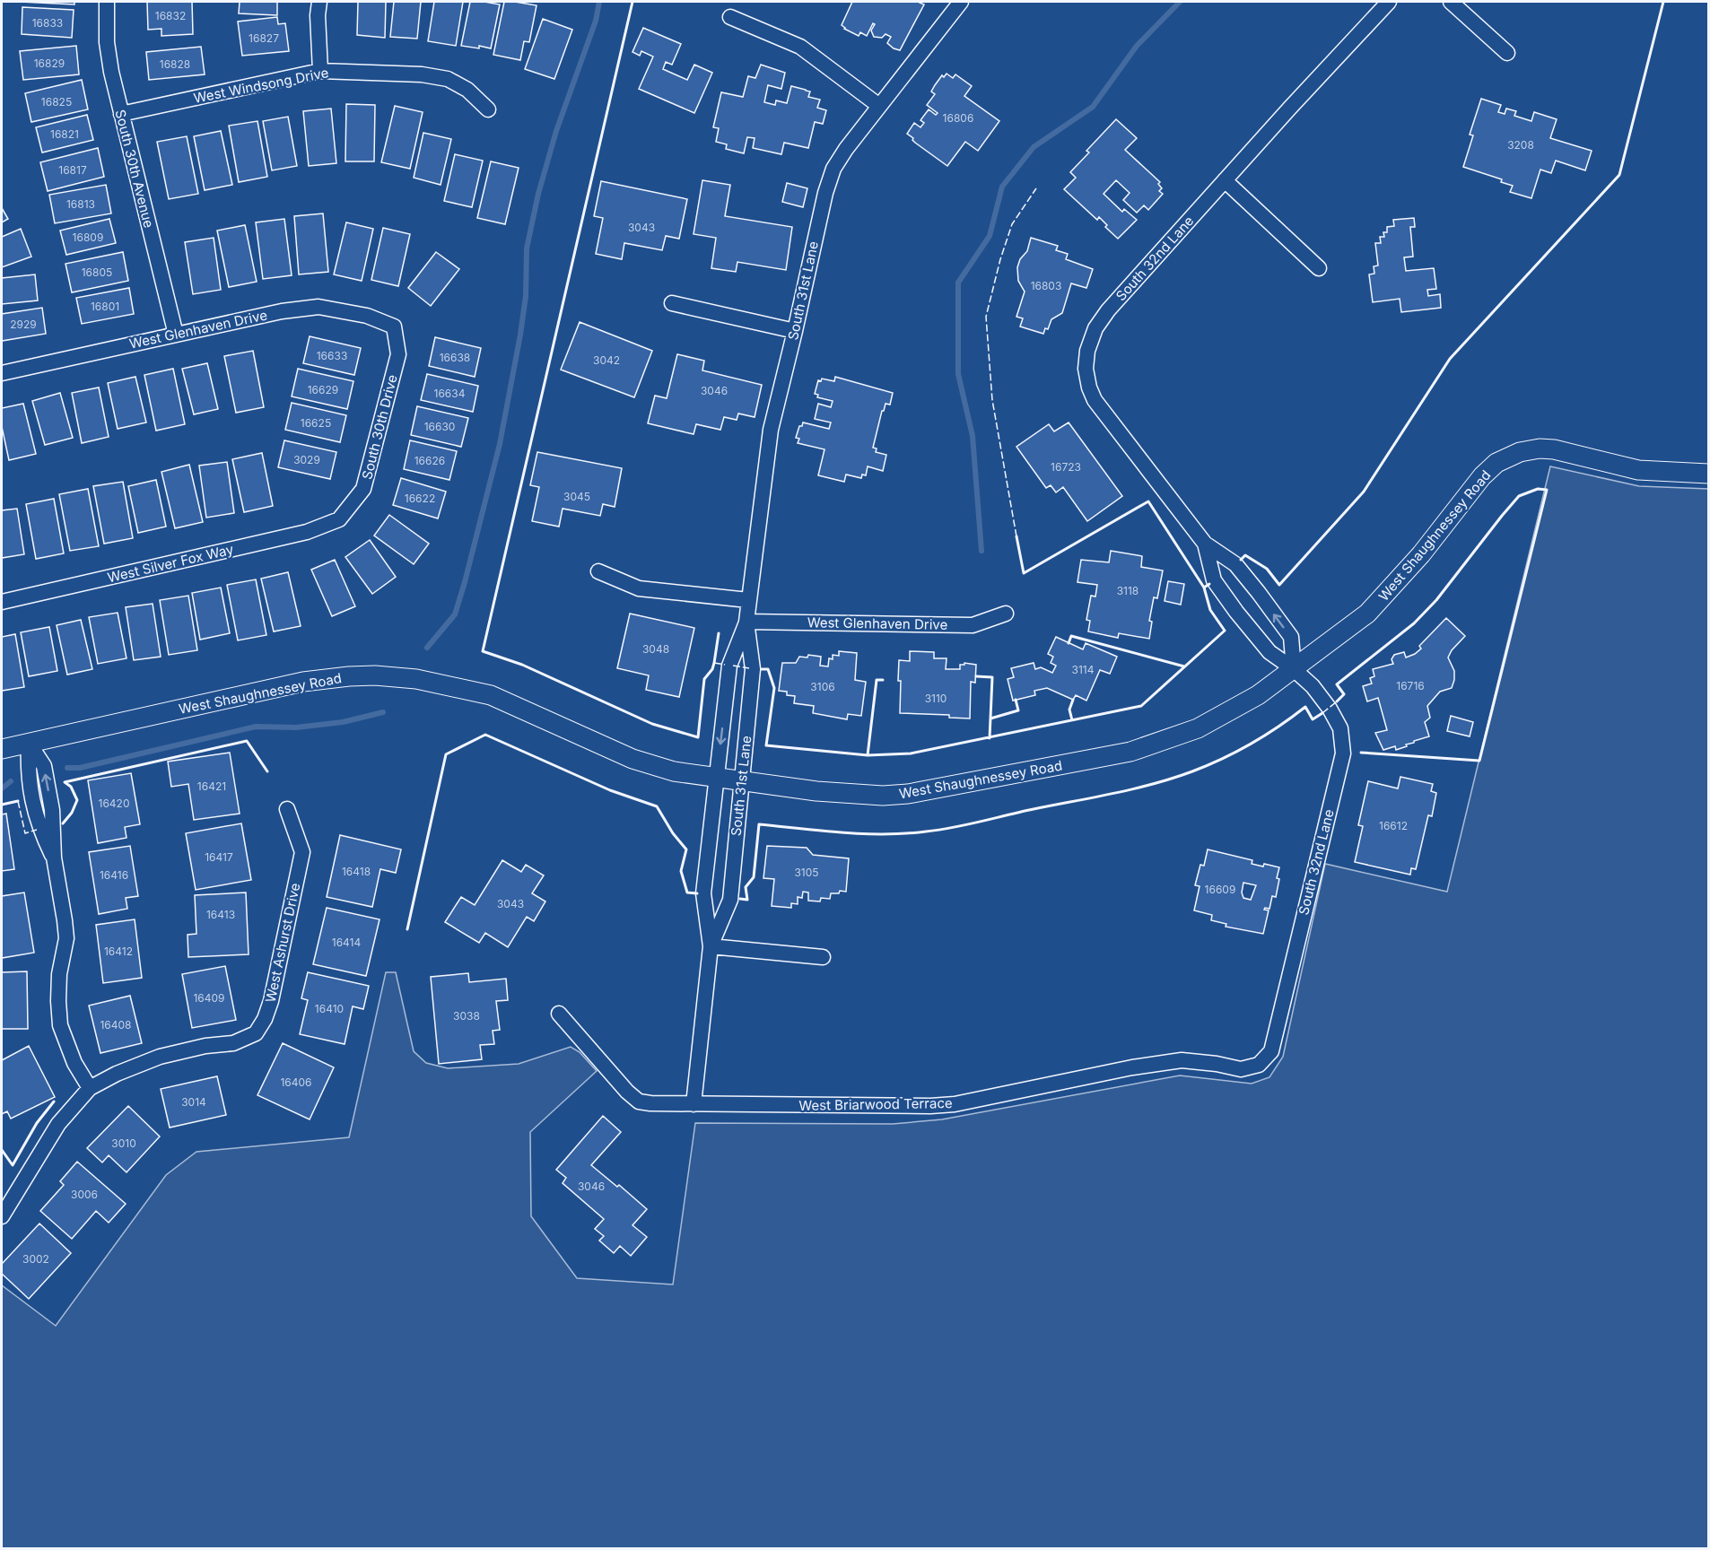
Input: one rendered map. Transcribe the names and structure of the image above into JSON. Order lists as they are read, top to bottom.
{
  "streets": {
    "street": [
      "West Windsong Drive",
      "South 30th Avenue",
      "South 32nd Lane",
      "South 31st Lane",
      "West Glenhaven Drive",
      "South 30th Drive",
      "West Shaughnessey Road",
      "West Silver Fox Way",
      "West Ashurst Drive",
      "West Briarwood Terrace"
    ]
  },
  "crossings": [
    ["West Windsong Drive", "South 30th Avenue"],
    ["South 30th Avenue", "West Glenhaven Drive"],
    ["South 32nd Lane", "West Shaughnessey Road"],
    ["South 32nd Lane", "West Briarwood Terrace"],
    ["South 31st Lane", "West Glenhaven Drive"],
    ["South 31st Lane", "West Shaughnessey Road"],
    ["South 31st Lane", "West Briarwood Terrace"],
    ["West Glenhaven Drive", "South 30th Drive"],
    ["South 30th Drive", "West Silver Fox Way"]
  ],
  "house_numbers": [
    "16832",
    "16833",
    "16827",
    "16829",
    "16828",
    "16825",
    "16806",
    "16821",
    "3208",
    "16817",
    "16813",
    "3043",
    "16809",
    "16805",
    "16803",
    "16801",
    "2929",
    "16633",
    "16638",
    "3042",
    "16629",
    "3046",
    "16634",
    "16625",
    "16630",
    "3029",
    "16626",
    "16723",
    "3045",
    "16622",
    "3118",
    "3048",
    "3114",
    "16716",
    "3106",
    "3110",
    "16421",
    "16420",
    "16612",
    "16417",
    "16418",
    "3105",
    "16416",
    "16609",
    "3043",
    "16413",
    "16414",
    "16412",
    "16409",
    "16410",
    "3038",
    "16408",
    "16406",
    "3014",
    "3010",
    "3046",
    "3006",
    "3002"
  ]
}
